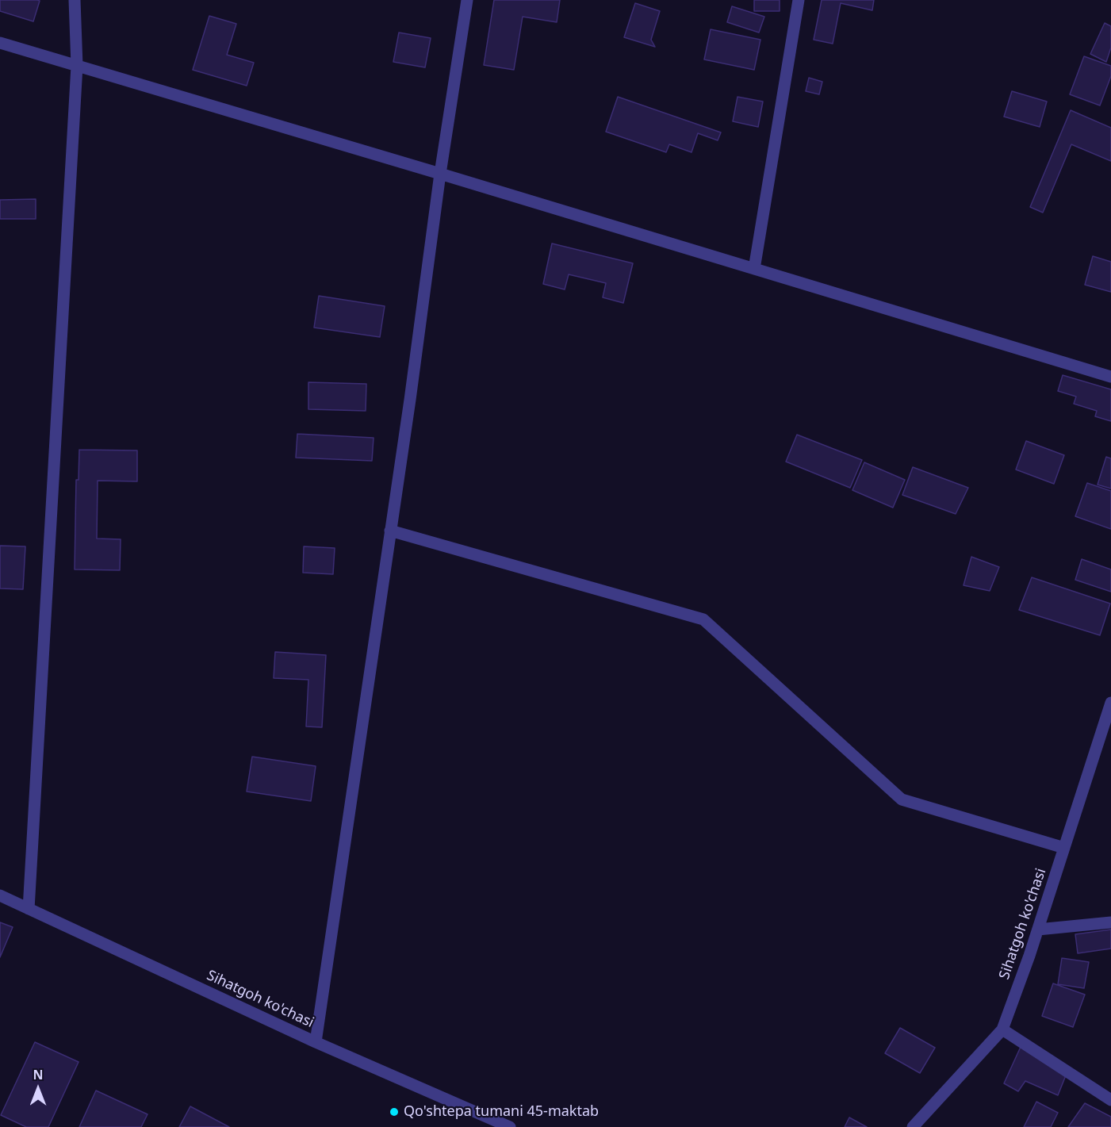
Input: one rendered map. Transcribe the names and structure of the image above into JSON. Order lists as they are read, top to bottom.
{
  "streets": {
    "street": ["Sihatgoh ko'chasi"]
  },
  "places": ["Qo'shtepa tumani 45-maktab"],
  "north": "top"
}
